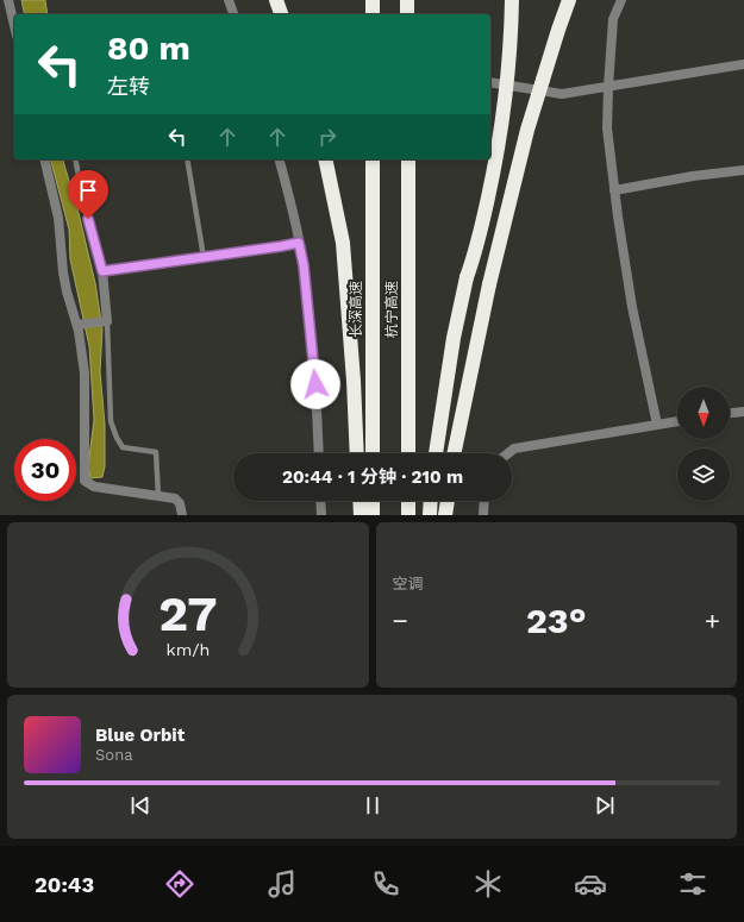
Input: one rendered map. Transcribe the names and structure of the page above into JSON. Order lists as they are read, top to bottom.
{
  "streets": {
    "highway": ["长深高速", "杭宁高速"]
  },
  "north": "bottom",
  "page": {
    "turn": ["80 m", "左转"],
    "limit": "30",
    "trip": "20:44 · 1 分钟 · 210 m",
    "tile": "空调",
    "heat": ["−", "23°", "+"],
    "song": ["Blue Orbit", "Sona"],
    "tabs": "20:43",
    "gauge": ["27", "km/h"]
  }
}
